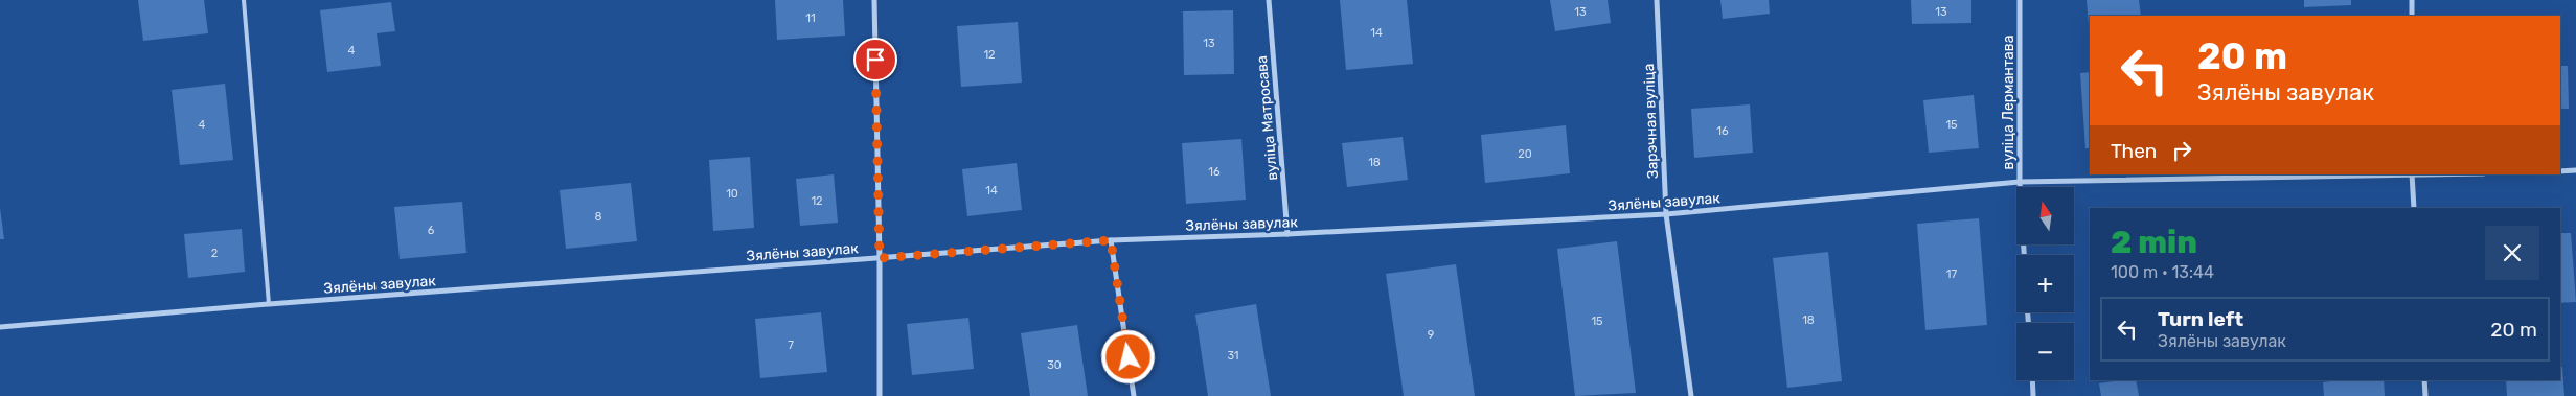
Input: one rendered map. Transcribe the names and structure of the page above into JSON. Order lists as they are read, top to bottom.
{
  "streets": {
    "street": [
      "вуліца Лермантава",
      "вуліца Матросава",
      "Зарэчная вуліца",
      "Зялёны завулак"
    ]
  },
  "crossings": [
    ["вуліца Лермантава", "Зялёны завулак"],
    ["вуліца Матросава", "Зялёны завулак"],
    ["Зарэчная вуліца", "Зялёны завулак"]
  ],
  "house_numbers": [
    "13",
    "13",
    "11",
    "14",
    "13",
    "4",
    "12",
    "4",
    "15",
    "16",
    "20",
    "18",
    "16",
    "14",
    "10",
    "12",
    "8",
    "6",
    "2",
    "17",
    "18",
    "15",
    "9",
    "7",
    "31",
    "30"
  ],
  "north": "top",
  "page": {
    "turn": ["20 m", "Зялёны завулак"],
    "then": "Then",
    "map_buttons": ["+", "−"],
    "heading": ["2 min", "100 m · 13:44"],
    "list": [
      {
        "name": "Turn left",
        "note": "Зялёны завулак",
        "value": "20 m"
      }
    ]
  }
}
